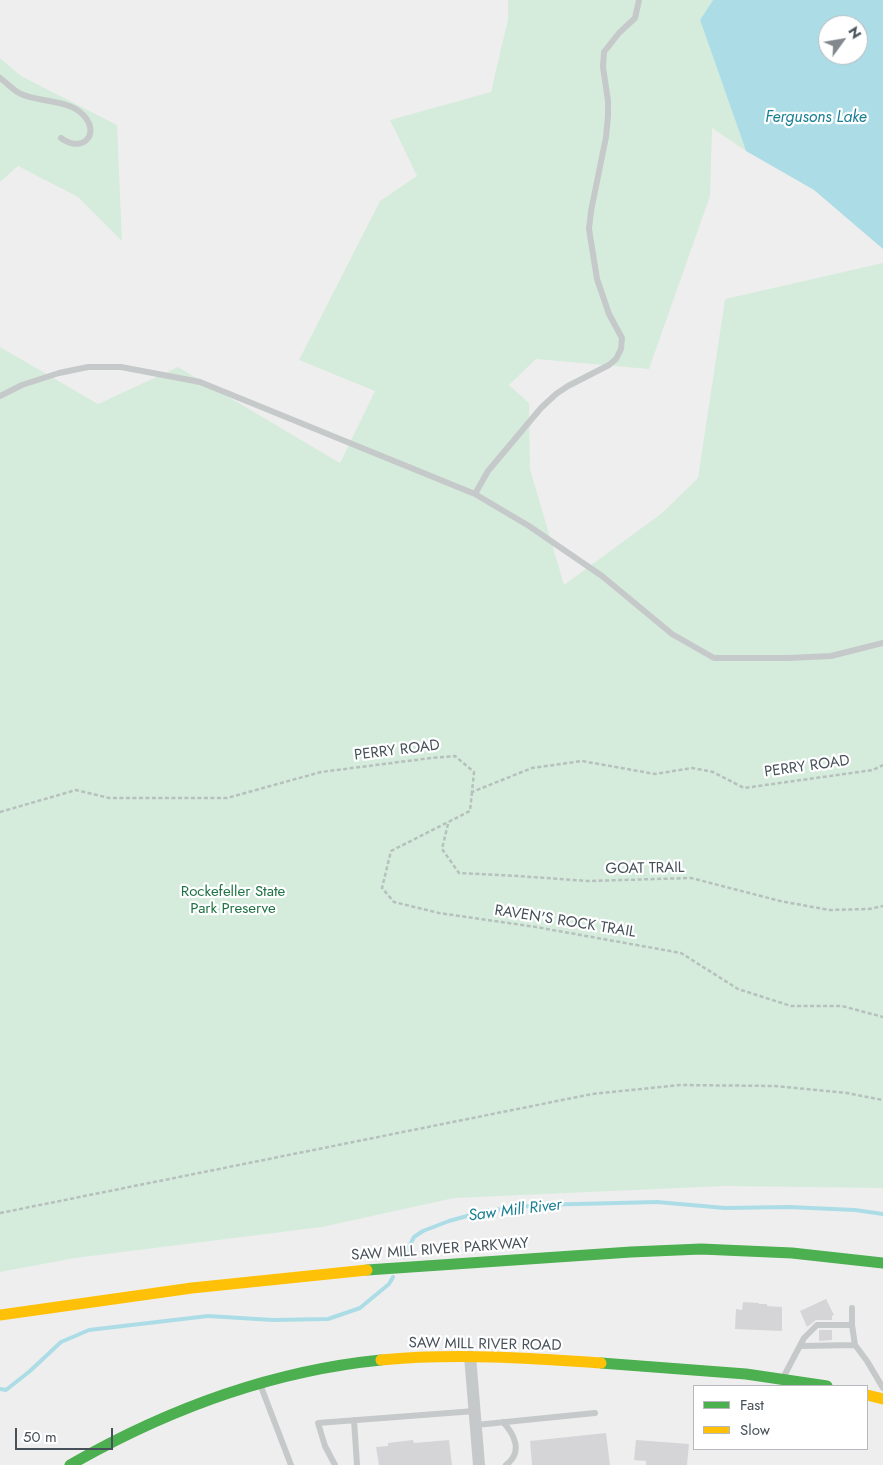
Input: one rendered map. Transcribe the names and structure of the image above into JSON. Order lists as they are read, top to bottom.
{
  "streets": {
    "main road": ["SAW MILL RIVER PARKWAY", "SAW MILL RIVER ROAD"],
    "path": ["PERRY ROAD", "GOAT TRAIL", "RAVEN'S ROCK TRAIL"]
  },
  "crossings": [
    ["PERRY ROAD", "RAVEN'S ROCK TRAIL"],
    ["GOAT TRAIL", "RAVEN'S ROCK TRAIL"]
  ],
  "water": ["Fergusons Lake", "Saw Mill River"],
  "parks": ["Rockefeller State Park Preserve"],
  "legend": ["Fast", "Slow"],
  "scale_bar": "50 m",
  "north": "top right"
}
